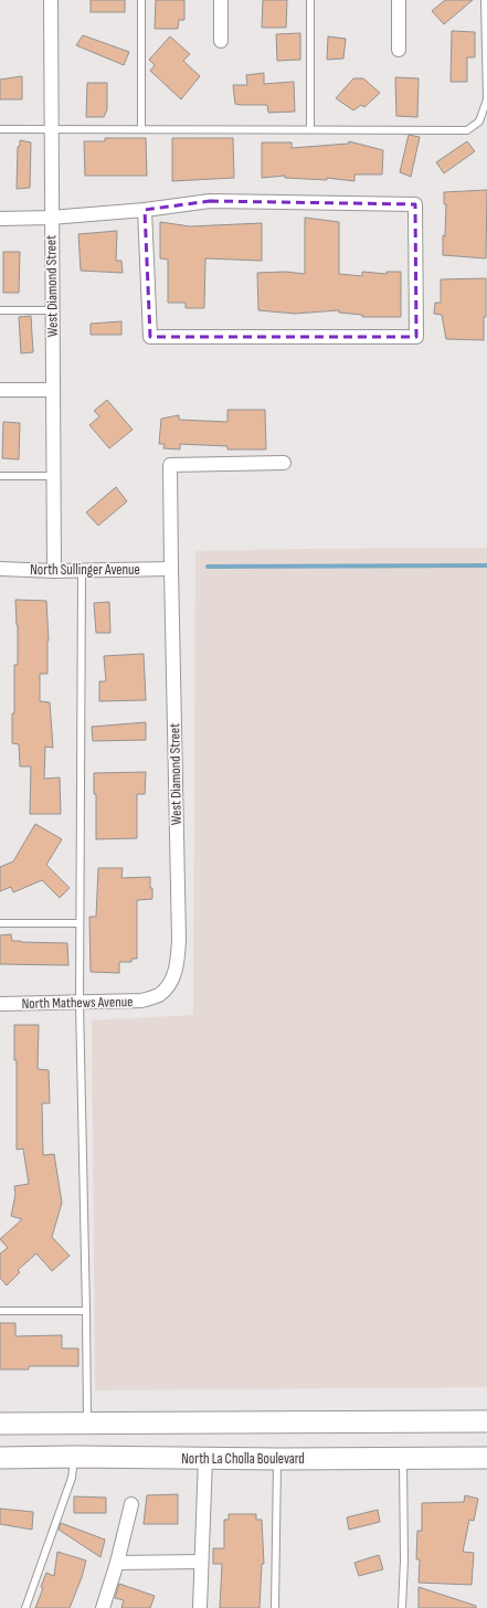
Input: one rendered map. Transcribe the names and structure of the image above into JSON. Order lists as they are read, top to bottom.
{
  "streets": {
    "main road": ["North La Cholla Boulevard"],
    "street": ["West Diamond Street", "North Sullinger Avenue", "North Mathews Avenue"]
  },
  "crossings": [
    ["West Diamond Street", "North Sullinger Avenue"],
    ["West Diamond Street", "North Mathews Avenue"]
  ]
}
